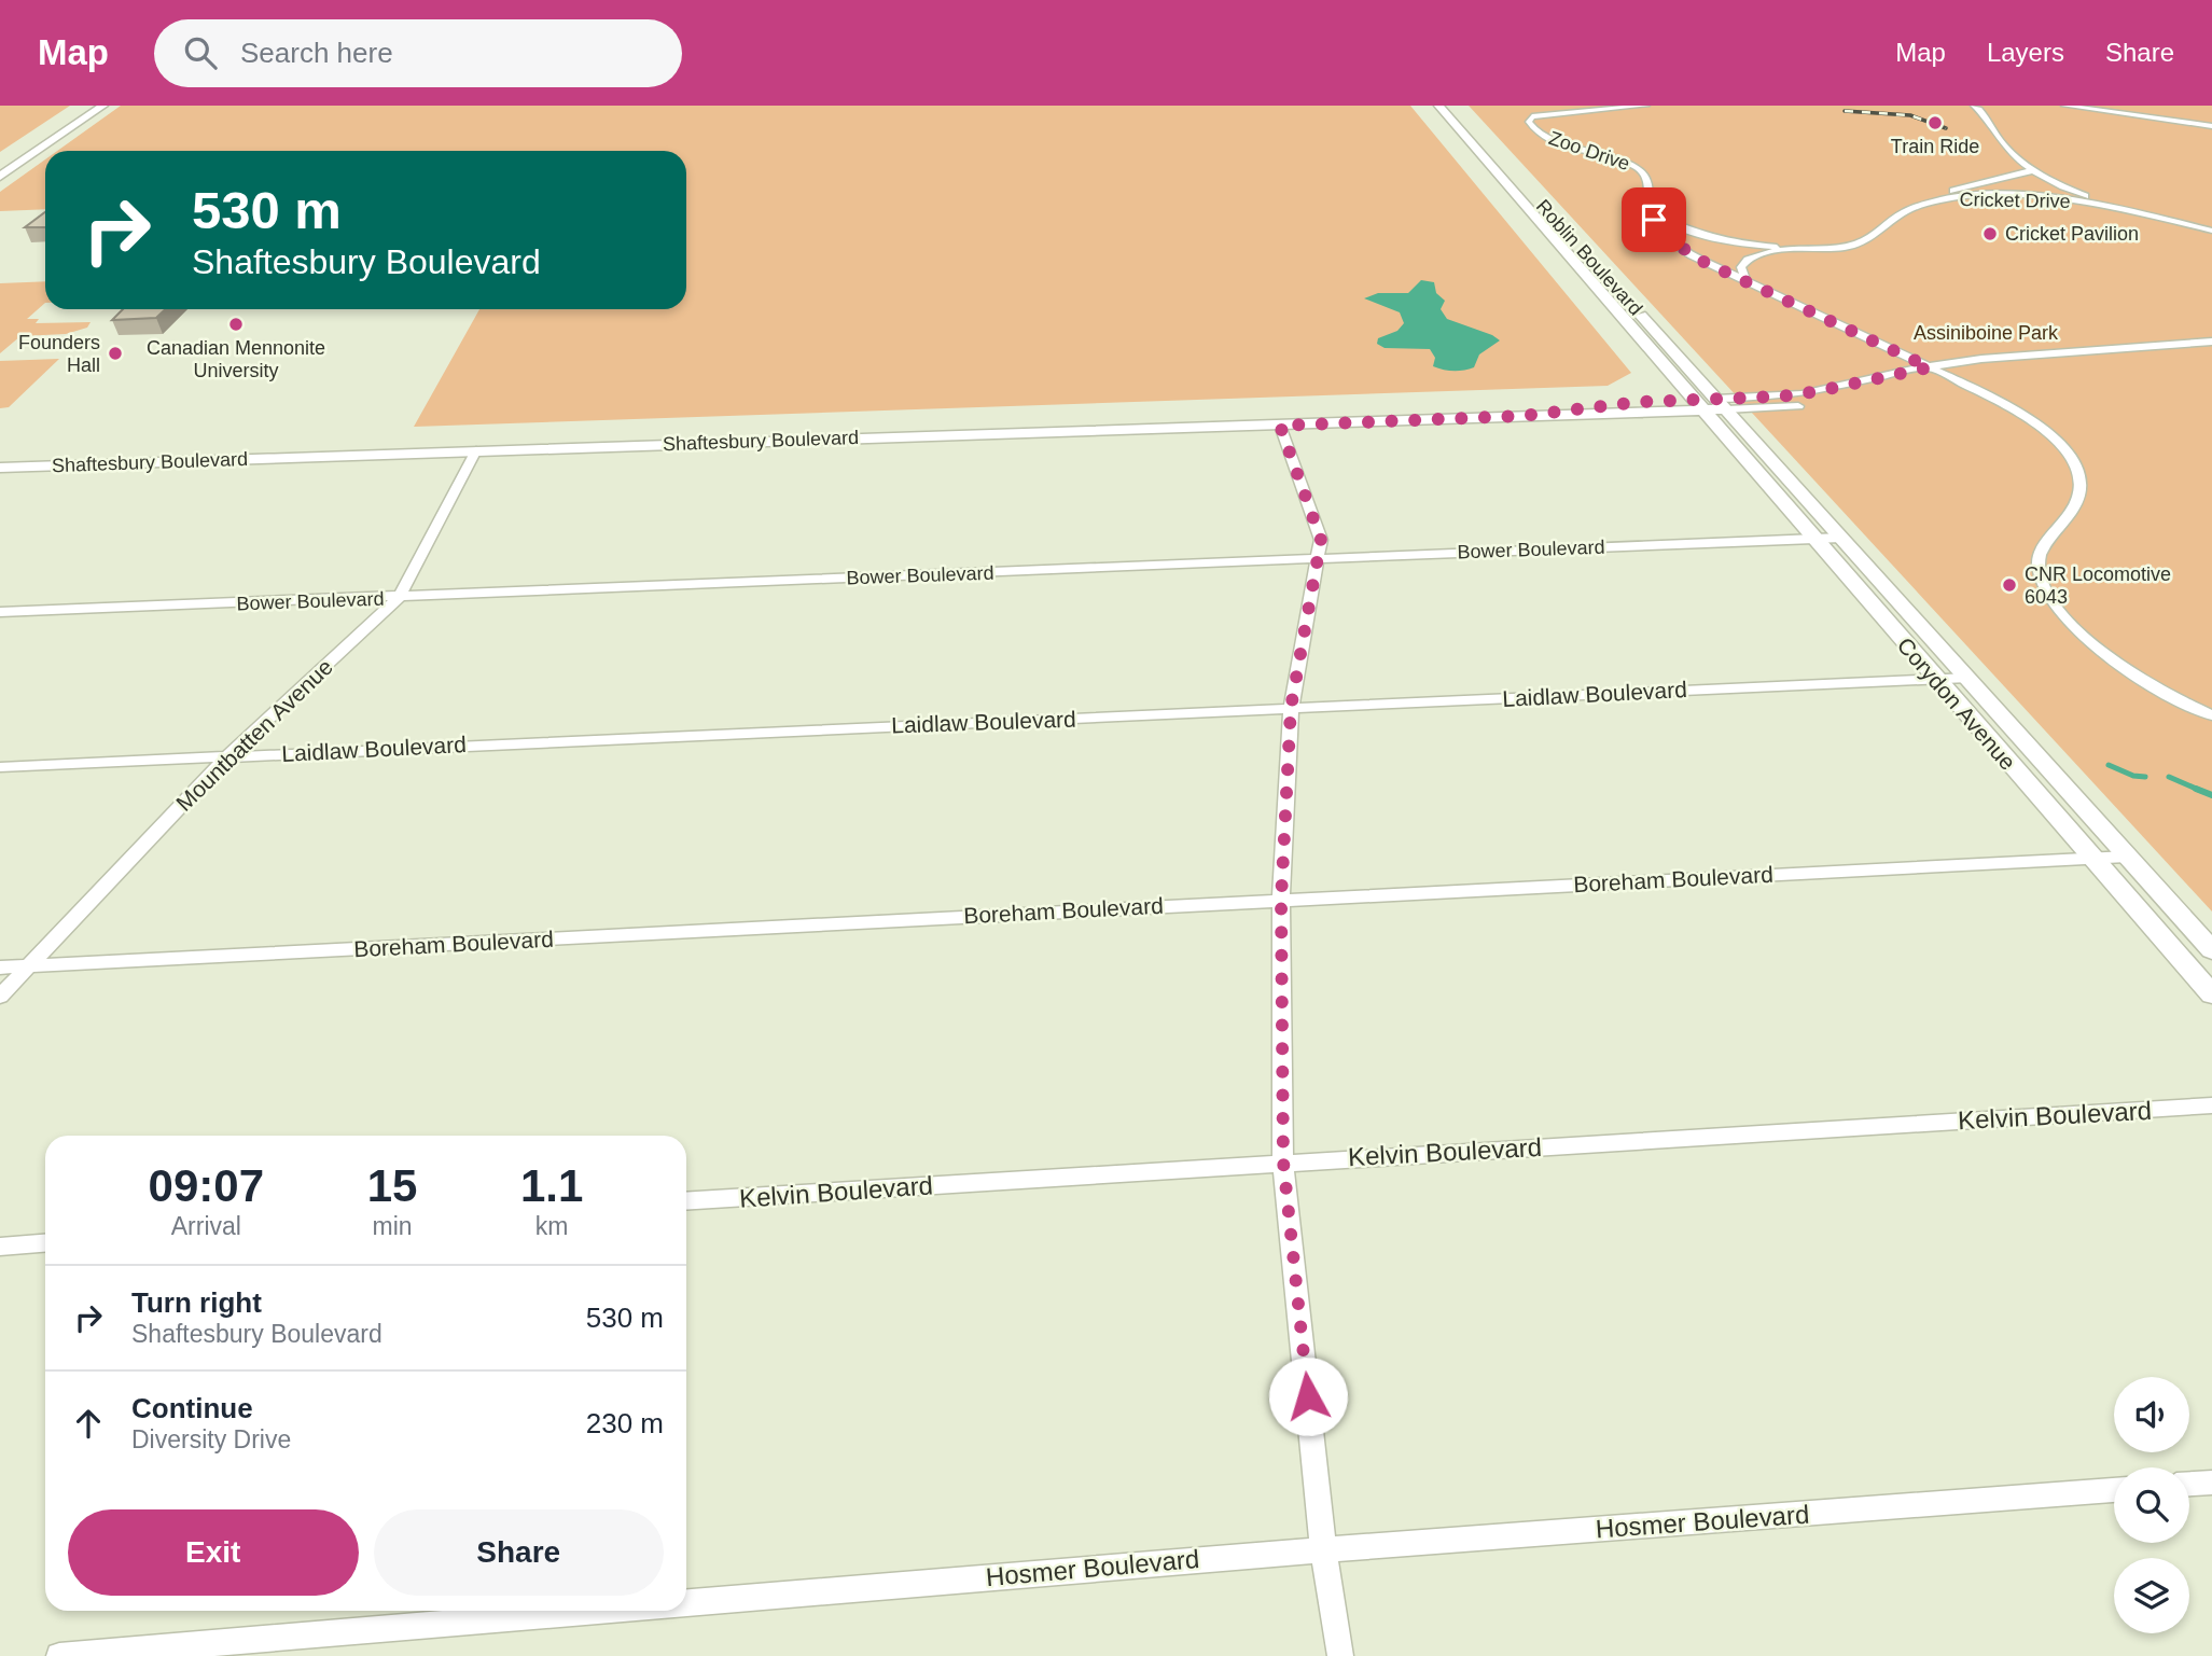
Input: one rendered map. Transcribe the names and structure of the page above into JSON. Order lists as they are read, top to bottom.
{
  "streets": {
    "main road": ["Roblin Boulevard", "Shaftesbury Boulevard", "Corydon Avenue"],
    "street": [
      "Zoo Drive",
      "Cricket Drive",
      "Bower Boulevard",
      "Laidlaw Boulevard",
      "Mountbatten Avenue",
      "Boreham Boulevard",
      "Kelvin Boulevard",
      "Hosmer Boulevard"
    ]
  },
  "crossings": [
    ["Zoo Drive", "Cricket Drive"],
    ["Roblin Boulevard", "Shaftesbury Boulevard"],
    ["Roblin Boulevard", "Corydon Avenue"],
    ["Shaftesbury Boulevard", "Corydon Avenue"],
    ["Shaftesbury Boulevard", "Mountbatten Avenue"],
    ["Bower Boulevard", "Corydon Avenue"],
    ["Bower Boulevard", "Mountbatten Avenue"],
    ["Laidlaw Boulevard", "Corydon Avenue"],
    ["Laidlaw Boulevard", "Mountbatten Avenue"],
    ["Corydon Avenue", "Boreham Boulevard"],
    ["Mountbatten Avenue", "Boreham Boulevard"]
  ],
  "parks": ["Assiniboine Park"],
  "places": [
    "Train Ride",
    "Cricket Pavilion",
    "Canadian Mennonite University",
    "Founders Hall",
    "CNR Locomotive 6043"
  ],
  "page": {
    "header": "Map",
    "search": "Search here",
    "nav": ["Map", "Layers", "Share"],
    "turn": ["530 m", "Shaftesbury Boulevard"],
    "eta": [
      "09:07",
      "Arrival",
      "15",
      "min",
      "1.1",
      "km"
    ],
    "list": [
      {
        "name": "Turn right",
        "note": "Shaftesbury Boulevard",
        "value": "530 m"
      },
      {
        "name": "Continue",
        "note": "Diversity Drive",
        "value": "230 m"
      }
    ],
    "buttons": ["Exit", "Share"]
  }
}
